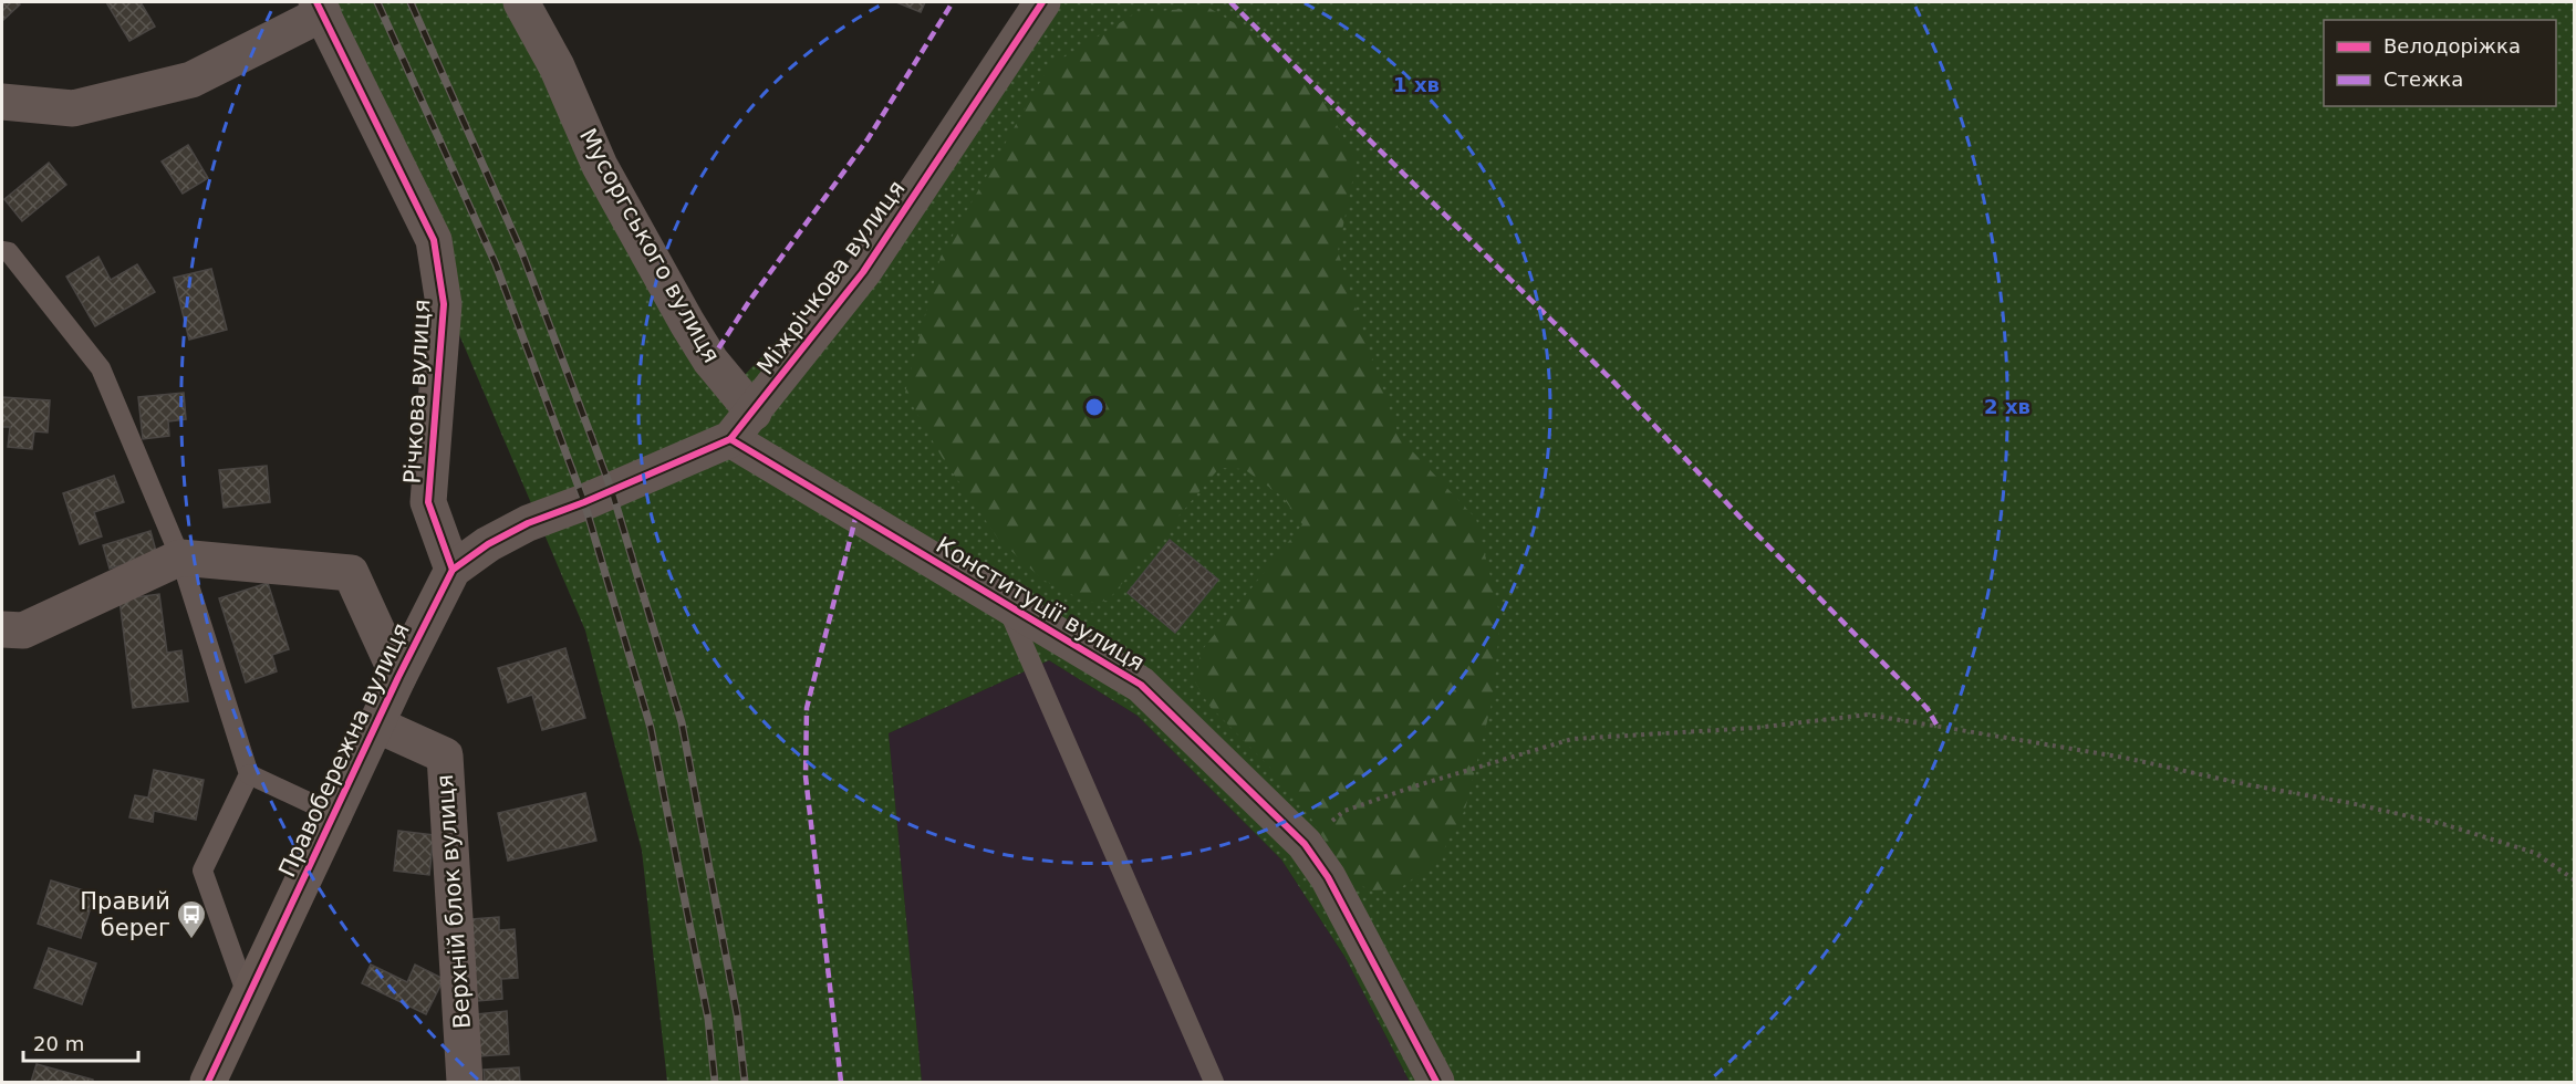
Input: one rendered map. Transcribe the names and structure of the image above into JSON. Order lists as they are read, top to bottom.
{
  "streets": {
    "street": [
      "Мусоргського вулиця",
      "Міжрічкова вулиця",
      "Річкова вулиця",
      "Конституції вулиця",
      "Правобережна вулиця",
      "Верхній блок вулиця"
    ]
  },
  "crossings": [
    ["Мусоргського вулиця", "Міжрічкова вулиця"],
    ["Міжрічкова вулиця", "Конституції вулиця"],
    ["Міжрічкова вулиця", "Правобережна вулиця"],
    ["Річкова вулиця", "Правобережна вулиця"],
    ["Правобережна вулиця", "Верхній блок вулиця"]
  ],
  "places": {
    "bus stop": ["Правий берег"]
  },
  "legend": ["Велодоріжка", "Стежка"],
  "scale_bar": "20 m",
  "rings": ["1 хв", "2 хв"]
}
